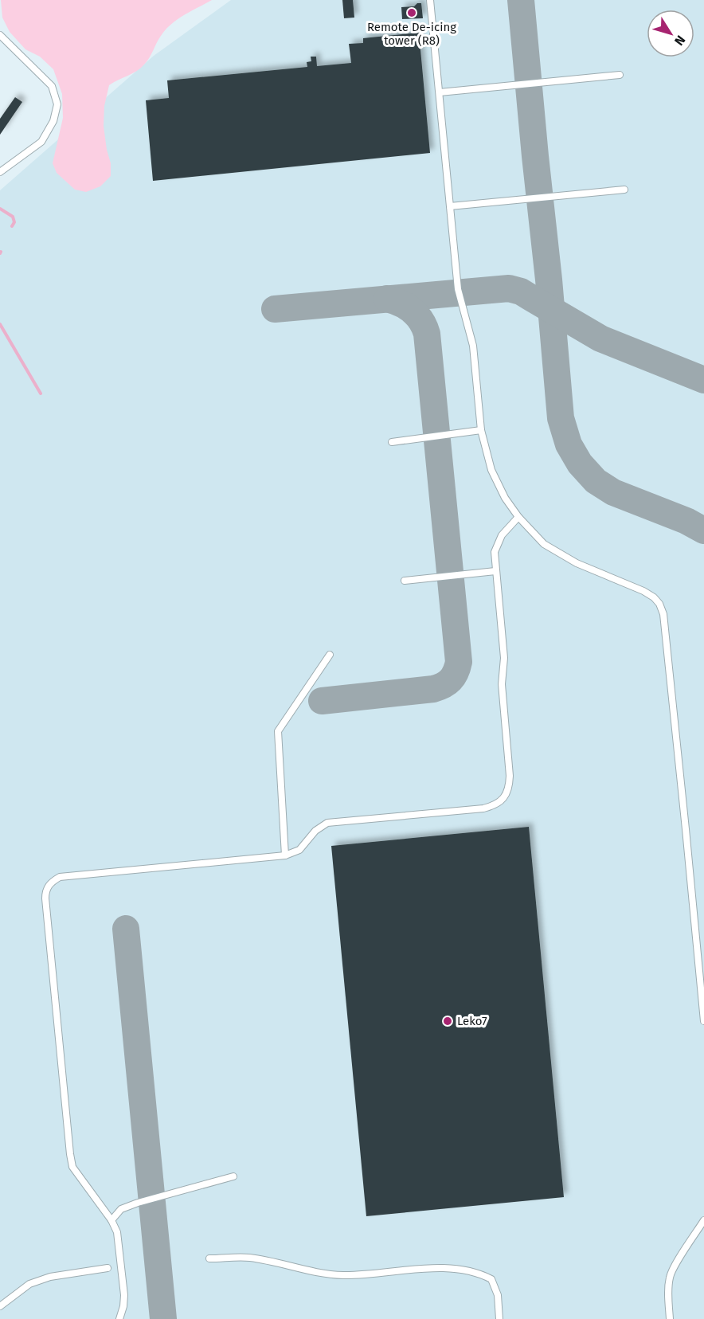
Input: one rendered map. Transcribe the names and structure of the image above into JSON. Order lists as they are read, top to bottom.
{
  "places": ["Remote De-icing tower (R8)", "Leko7"],
  "north": "bottom right"
}
